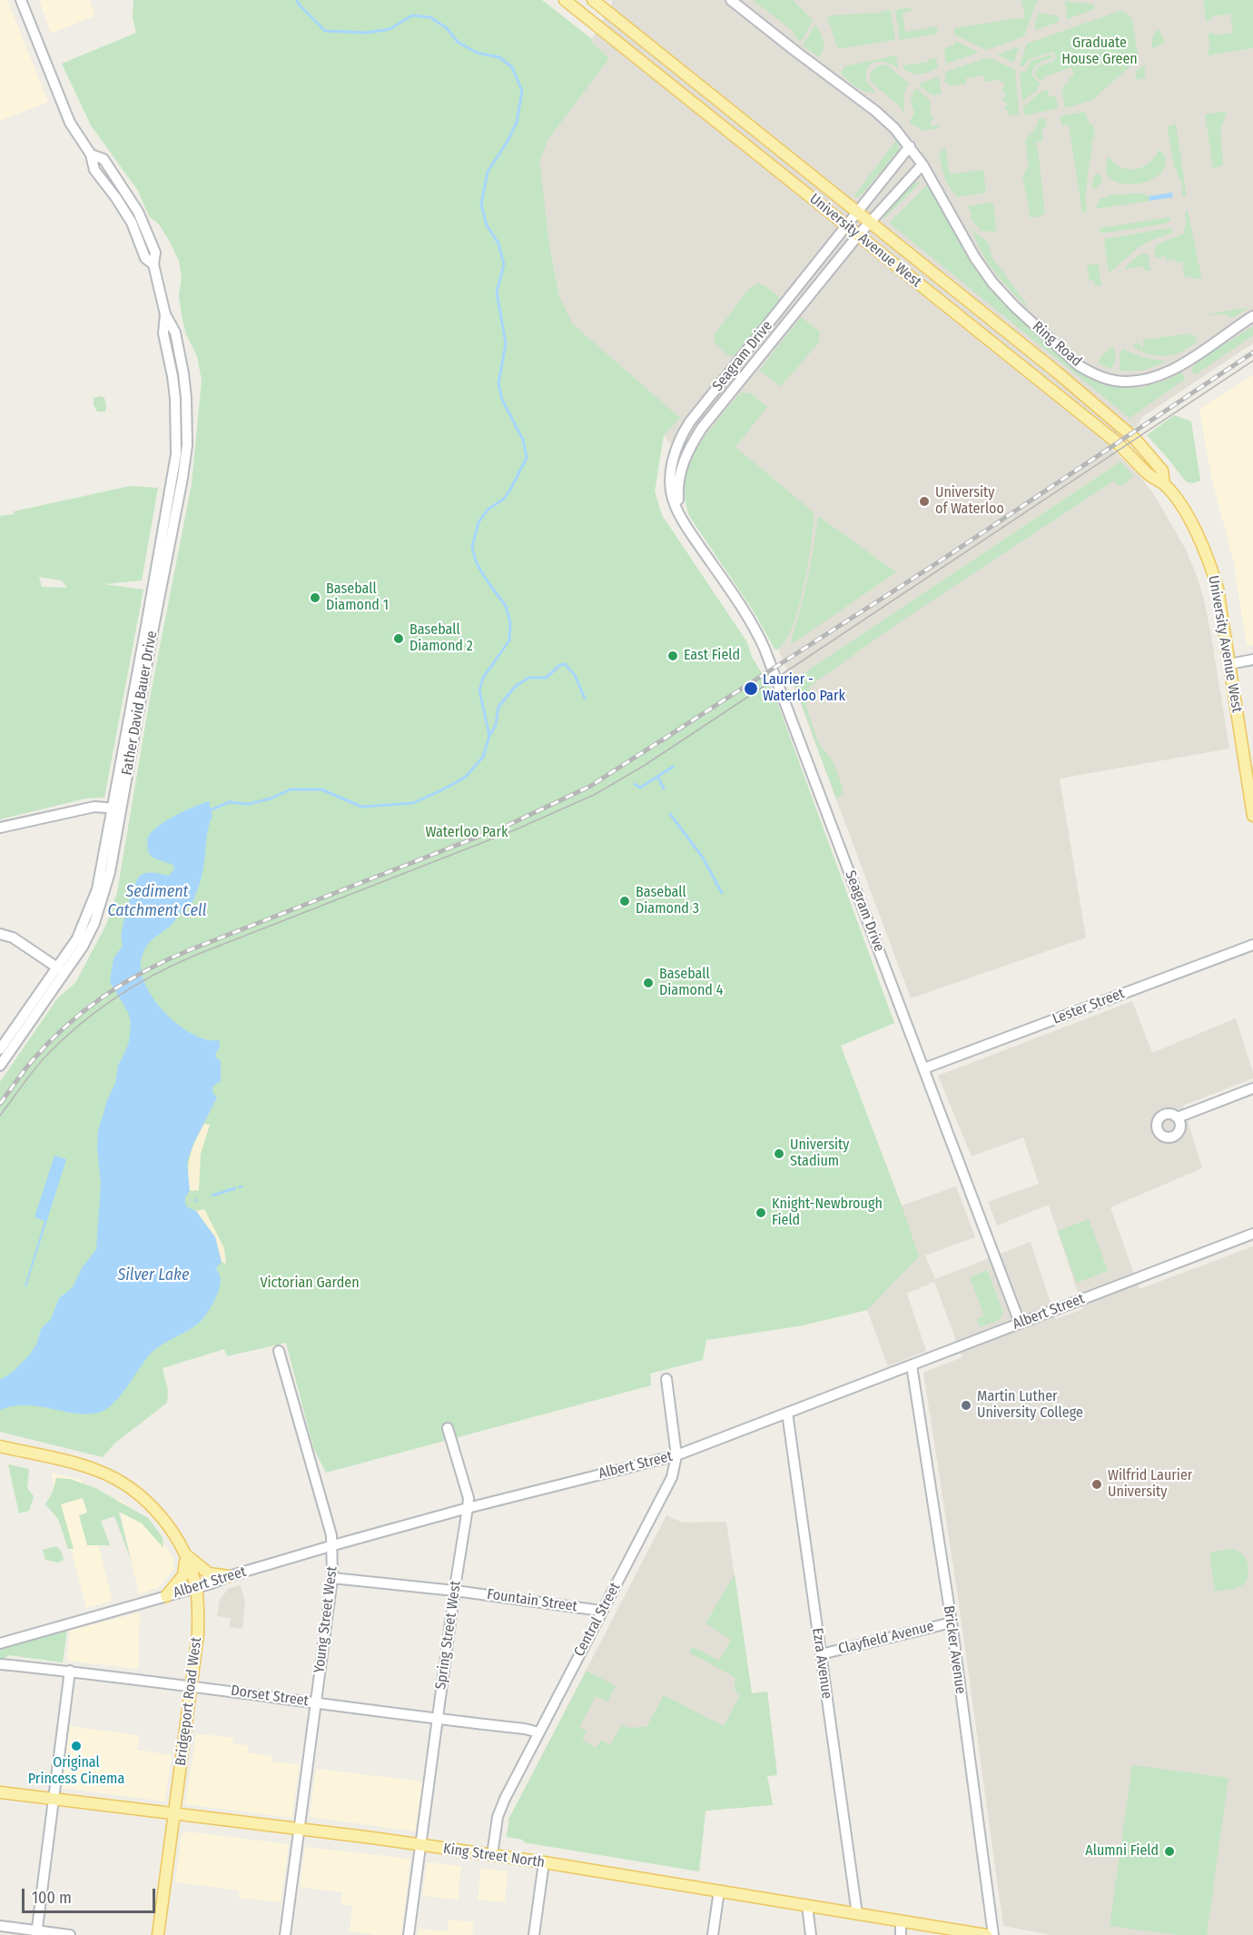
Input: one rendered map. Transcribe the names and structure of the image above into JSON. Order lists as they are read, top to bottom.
{
  "streets": {
    "main road": ["University Avenue West", "Bridgeport Road West", "King Street North"],
    "street": [
      "Ring Road",
      "Seagram Drive",
      "Father David Bauer Drive",
      "Lester Street",
      "Albert Street",
      "Fountain Street",
      "Young Street West",
      "Central Street",
      "Spring Street West",
      "Clayfield Avenue",
      "Bricker Avenue",
      "Ezra Avenue",
      "Dorset Street"
    ]
  },
  "crossings": [
    ["University Avenue West", "Seagram Drive"],
    ["Seagram Drive", "Lester Street"],
    ["Seagram Drive", "Albert Street"],
    ["Albert Street", "Young Street West"],
    ["Albert Street", "Central Street"],
    ["Albert Street", "Spring Street West"],
    ["Albert Street", "Bricker Avenue"],
    ["Albert Street", "Ezra Avenue"],
    ["Albert Street", "Bridgeport Road West"],
    ["Fountain Street", "Young Street West"],
    ["Fountain Street", "Central Street"],
    ["Fountain Street", "Spring Street West"],
    ["Young Street West", "Dorset Street"],
    ["Young Street West", "King Street North"],
    ["Central Street", "Dorset Street"],
    ["Central Street", "King Street North"],
    ["Spring Street West", "Dorset Street"],
    ["Spring Street West", "King Street North"],
    ["Clayfield Avenue", "Bricker Avenue"],
    ["Clayfield Avenue", "Ezra Avenue"],
    ["Ezra Avenue", "King Street North"],
    ["Dorset Street", "Bridgeport Road West"],
    ["Bridgeport Road West", "King Street North"]
  ],
  "water": ["Sediment Catchment Cell", "Silver Lake"],
  "parks": ["Graduate House Green", "Waterloo Park", "Victorian Garden"],
  "places": [
    "University of Waterloo",
    "Baseball Diamond 1",
    "Baseball Diamond 2",
    "East Field",
    "Laurier - Waterloo Park",
    "Baseball Diamond 3",
    "Baseball Diamond 4",
    "University Stadium",
    "Knight-Newbrough Field",
    "Martin Luther University College",
    "Wilfrid Laurier University",
    "Original Princess Cinema",
    "Alumni Field"
  ],
  "scale_bar": "100 m"
}
